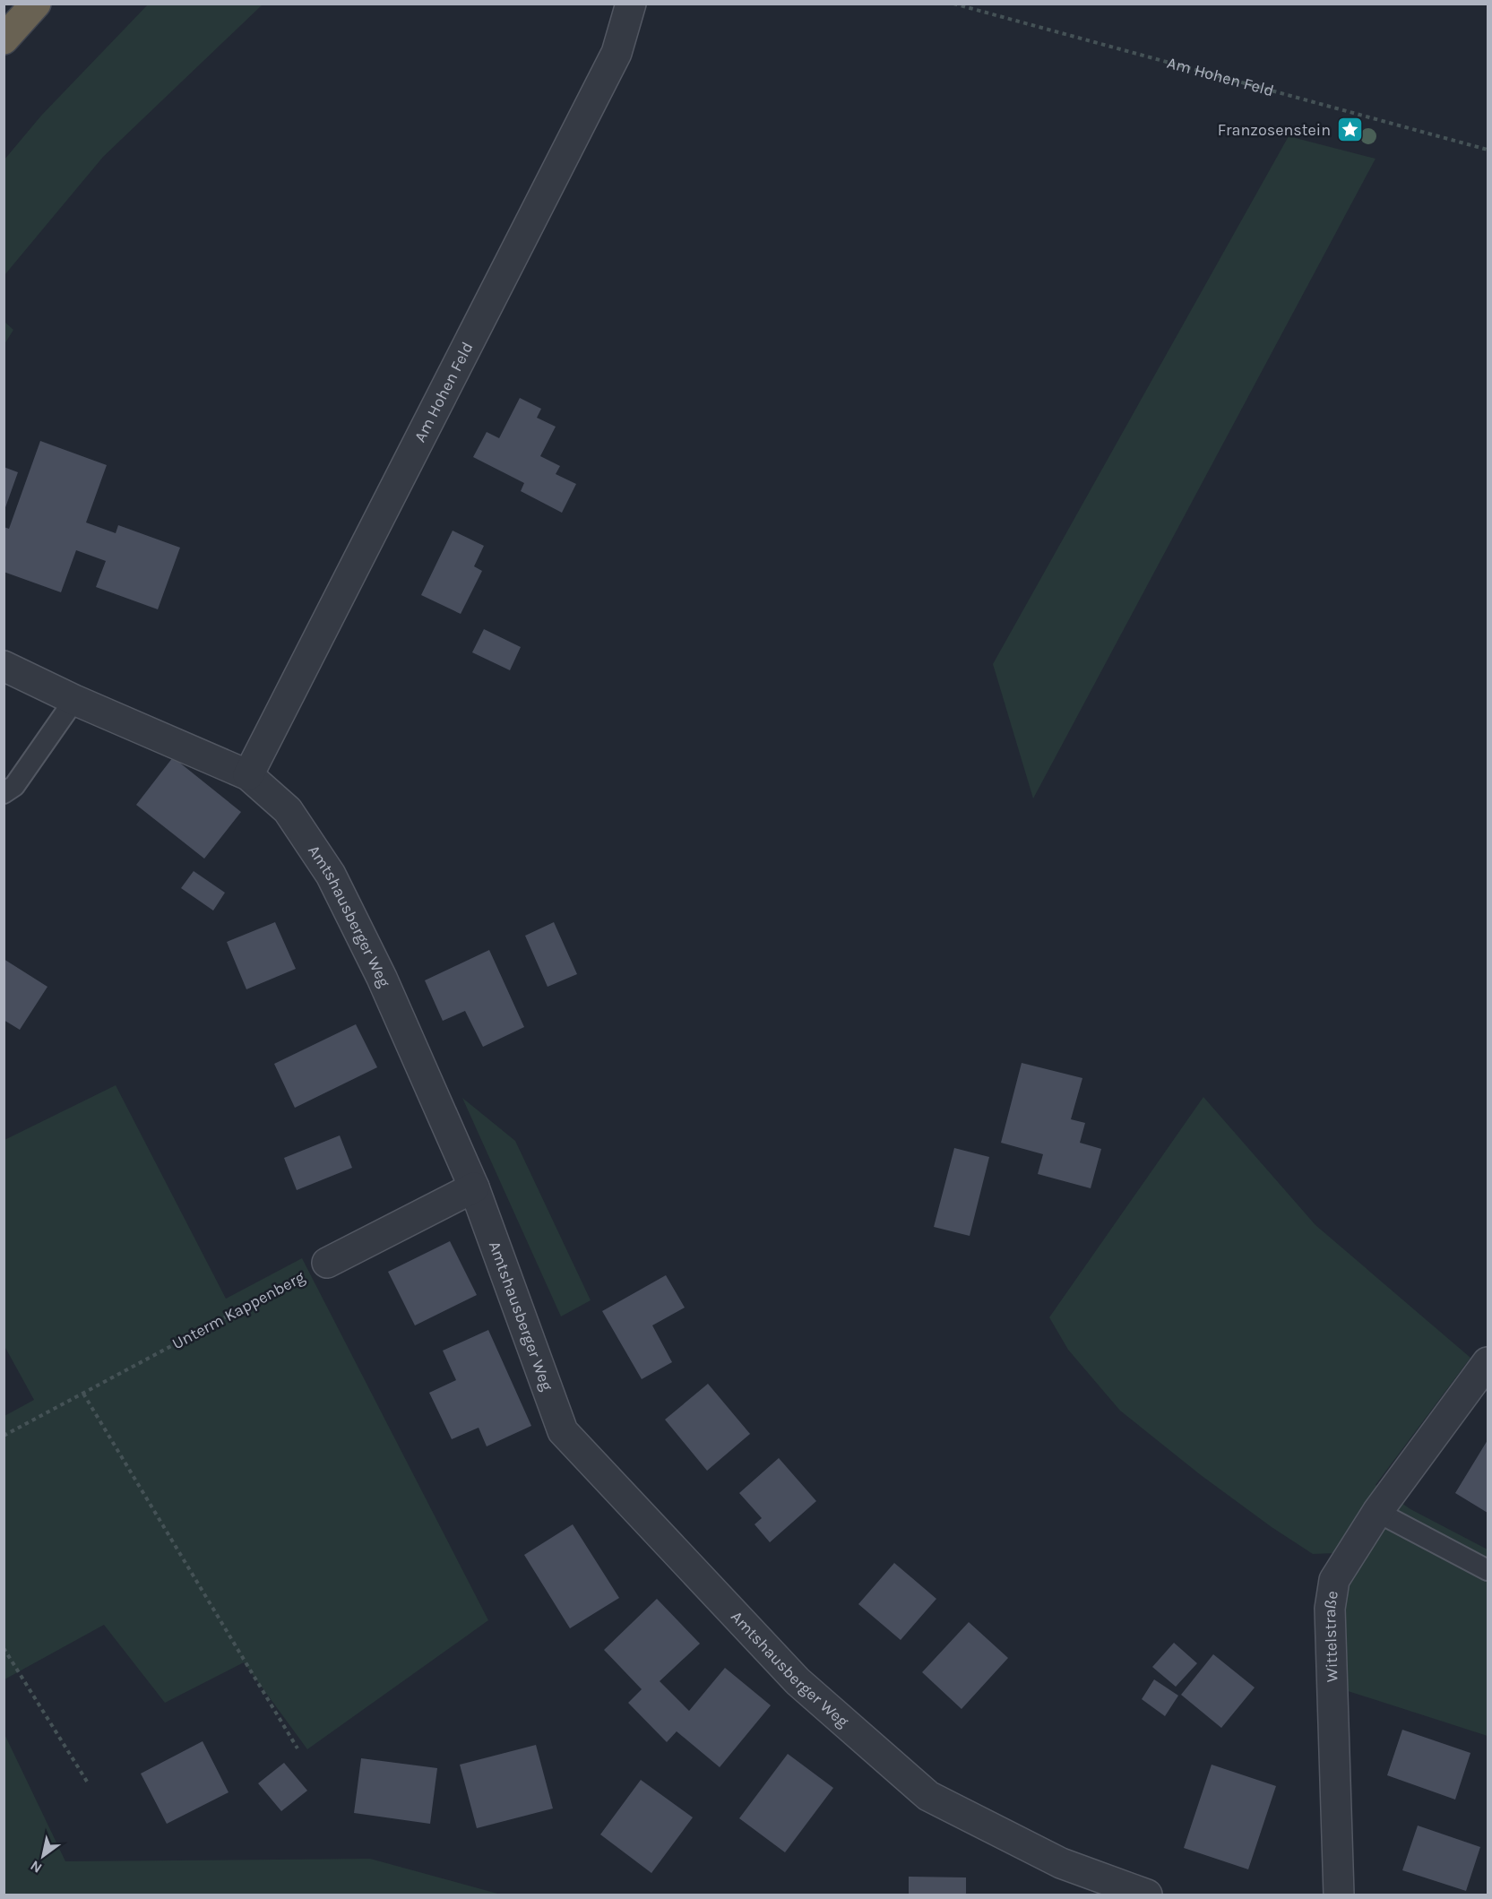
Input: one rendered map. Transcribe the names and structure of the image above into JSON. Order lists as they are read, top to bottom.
{
  "streets": {
    "street": ["Am Hohen Feld", "Amtshausberger Weg", "Wittelstraße"],
    "path": ["Unterm Kappenberg"]
  },
  "crossings": [
    ["Am Hohen Feld", "Amtshausberger Weg"]
  ],
  "places": {
    "place": ["Franzosenstein"]
  },
  "north": "bottom left"
}
